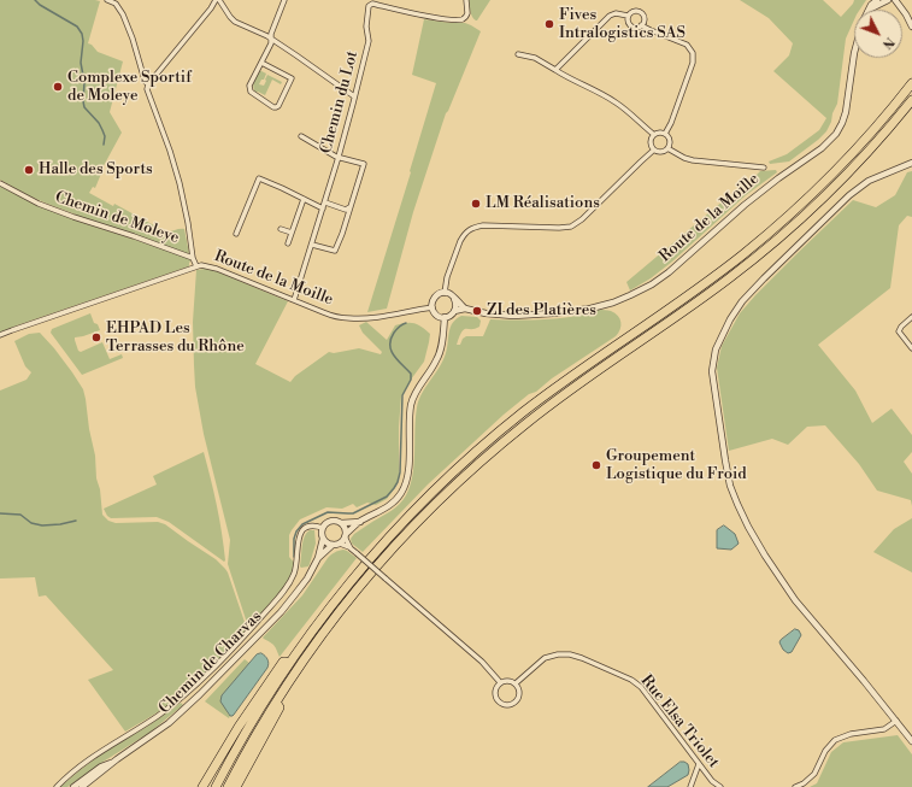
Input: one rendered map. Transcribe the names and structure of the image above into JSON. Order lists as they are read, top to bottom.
{
  "streets": {
    "street": [
      "Chemin du Lot",
      "Chemin de Moleye",
      "Route de la Moille",
      "Chemin de Charvas",
      "Rue Elsa Triolet"
    ]
  },
  "crossings": [
    ["Chemin du Lot", "Route de la Moille"],
    ["Chemin de Moleye", "Route de la Moille"]
  ],
  "places": [
    "Fives Intralogistics SAS",
    "Complexe Sportif de Moleye",
    "Halle des Sports",
    "LM Réalisations",
    "ZI des Platières",
    "EHPAD Les Terrasses du Rhône",
    "Groupement Logistique du Froid"
  ],
  "north": "bottom right"
}
